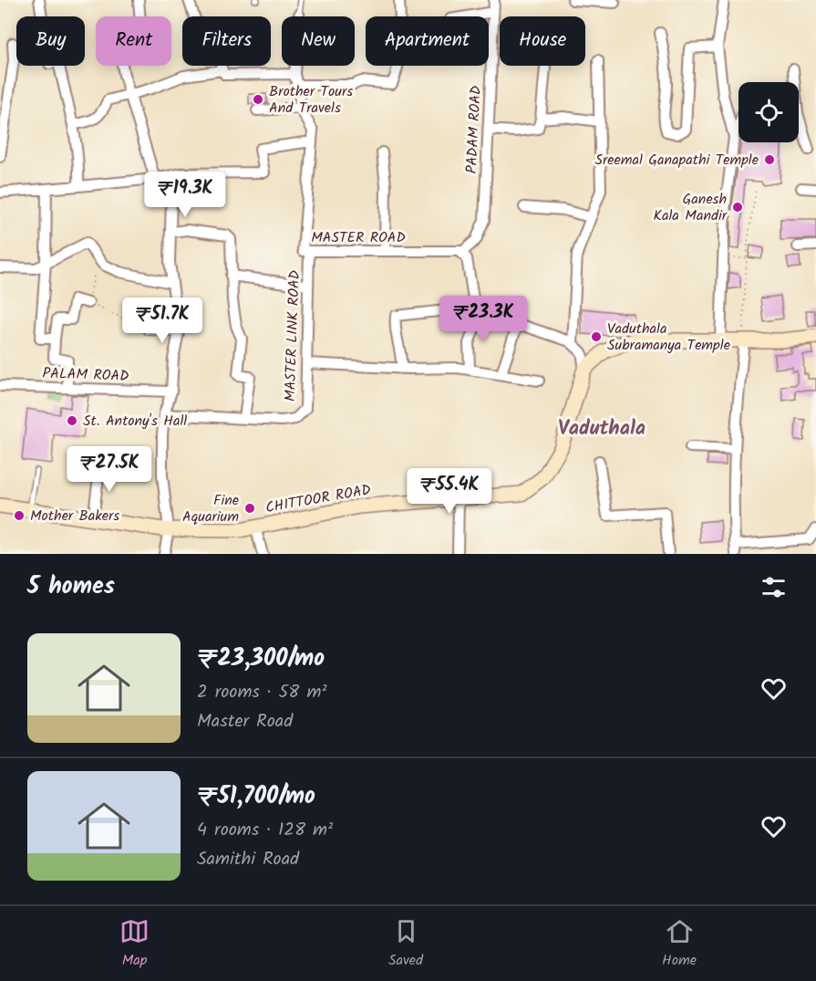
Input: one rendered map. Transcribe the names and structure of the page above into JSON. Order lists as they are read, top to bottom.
{
  "streets": {
    "main road": ["CHITTOOR ROAD"],
    "street": [
      "PADAM ROAD",
      "MASTER ROAD",
      "MASTER LINK ROAD",
      "PALAM ROAD"
    ]
  },
  "crossings": [
    ["PADAM ROAD", "MASTER ROAD"],
    ["MASTER ROAD", "MASTER LINK ROAD"]
  ],
  "districts": ["Vaduthala"],
  "places": [
    "Brother Tours And Travels",
    "Sreemal Ganapathi Temple",
    "Ganesh Kala Mandir",
    "Vaduthala Subramanya Temple",
    "St. Antony's Hall",
    "Fine Aquarium",
    "Mother Bakers"
  ],
  "page": {
    "chip": [
      "Buy",
      "Rent",
      "Filters",
      "New",
      "Apartment",
      "House"
    ],
    "price": [
      "₹19.3K",
      "₹23.3K",
      "₹51.7K",
      "₹27.5K",
      "₹55.4K"
    ],
    "heading": "5 homes",
    "list": [
      {
        "name": "₹23,300/mo",
        "note": "2 rooms · 58 m² · Master Road"
      },
      {
        "name": "₹51,700/mo",
        "note": "4 rooms · 128 m² · Samithi Road"
      }
    ],
    "tabs": ["Map", "Saved", "Home"]
  }
}
